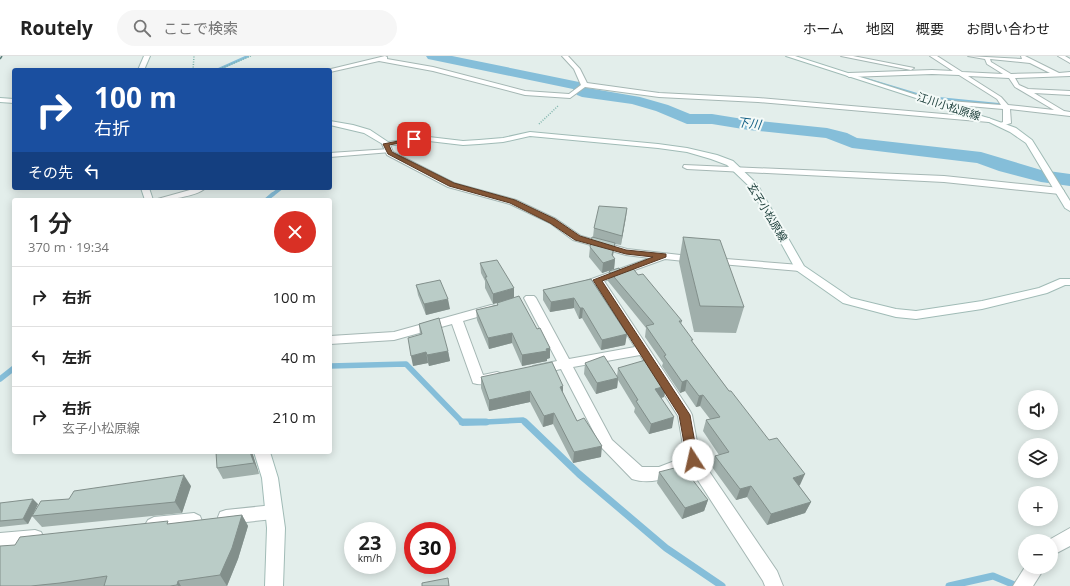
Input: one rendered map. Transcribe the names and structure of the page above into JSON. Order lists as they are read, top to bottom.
{
  "streets": {
    "street": ["江川小松原線", "玄子小松原線"]
  },
  "water": ["下川"],
  "page": {
    "header": "Routely",
    "search": "ここで検索",
    "nav": [
      "ホーム",
      "地図",
      "概要",
      "お問い合わせ"
    ],
    "turn": ["100 m", "右折"],
    "then": "その先",
    "heading": ["1 分", "370 m · 19:34"],
    "list": [
      {
        "name": "右折",
        "value": "100 m"
      },
      {
        "name": "左折",
        "value": "40 m"
      },
      {
        "name": "右折",
        "note": "玄子小松原線",
        "value": "210 m"
      }
    ],
    "map_buttons": ["+", "−"],
    "speed": "23 km/h",
    "limit": "30"
  }
}
